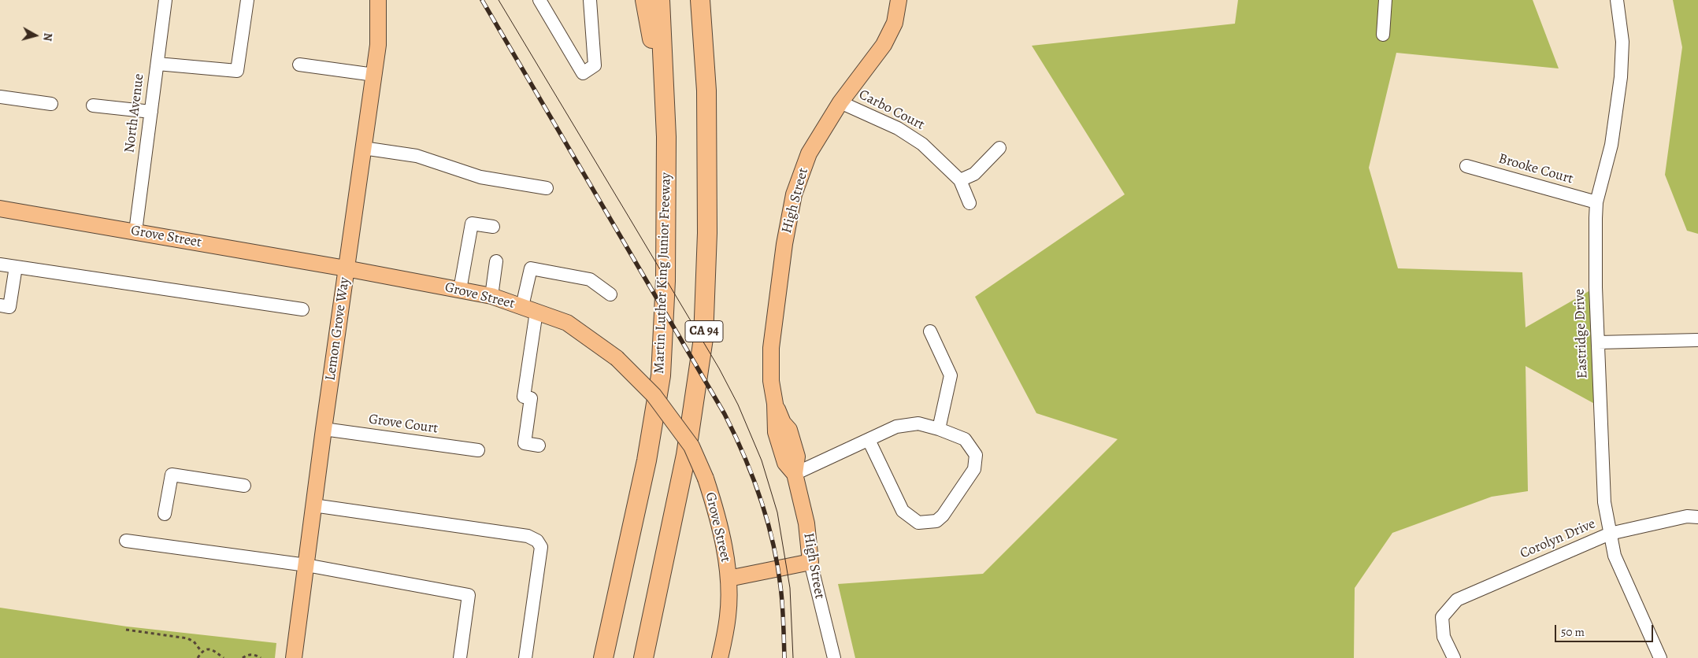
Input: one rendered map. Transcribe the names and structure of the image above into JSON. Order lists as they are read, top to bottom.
{
  "streets": {
    "highway": ["Martin Luther King Junior Freeway", "CA 94"],
    "main road": ["High Street", "Grove Street", "Lemon Grove Way"],
    "street": [
      "Carbo Court",
      "North Avenue",
      "Brooke Court",
      "Eastridge Drive",
      "Grove Court",
      "Corolyn Drive"
    ]
  },
  "crossings": [
    ["Carbo Court", "High Street"],
    ["North Avenue", "Grove Street"],
    ["Brooke Court", "Eastridge Drive"],
    ["Grove Street", "Lemon Grove Way"],
    ["Lemon Grove Way", "Grove Court"],
    ["Eastridge Drive", "Corolyn Drive"]
  ],
  "scale_bar": "50 m",
  "north": "right"
}
